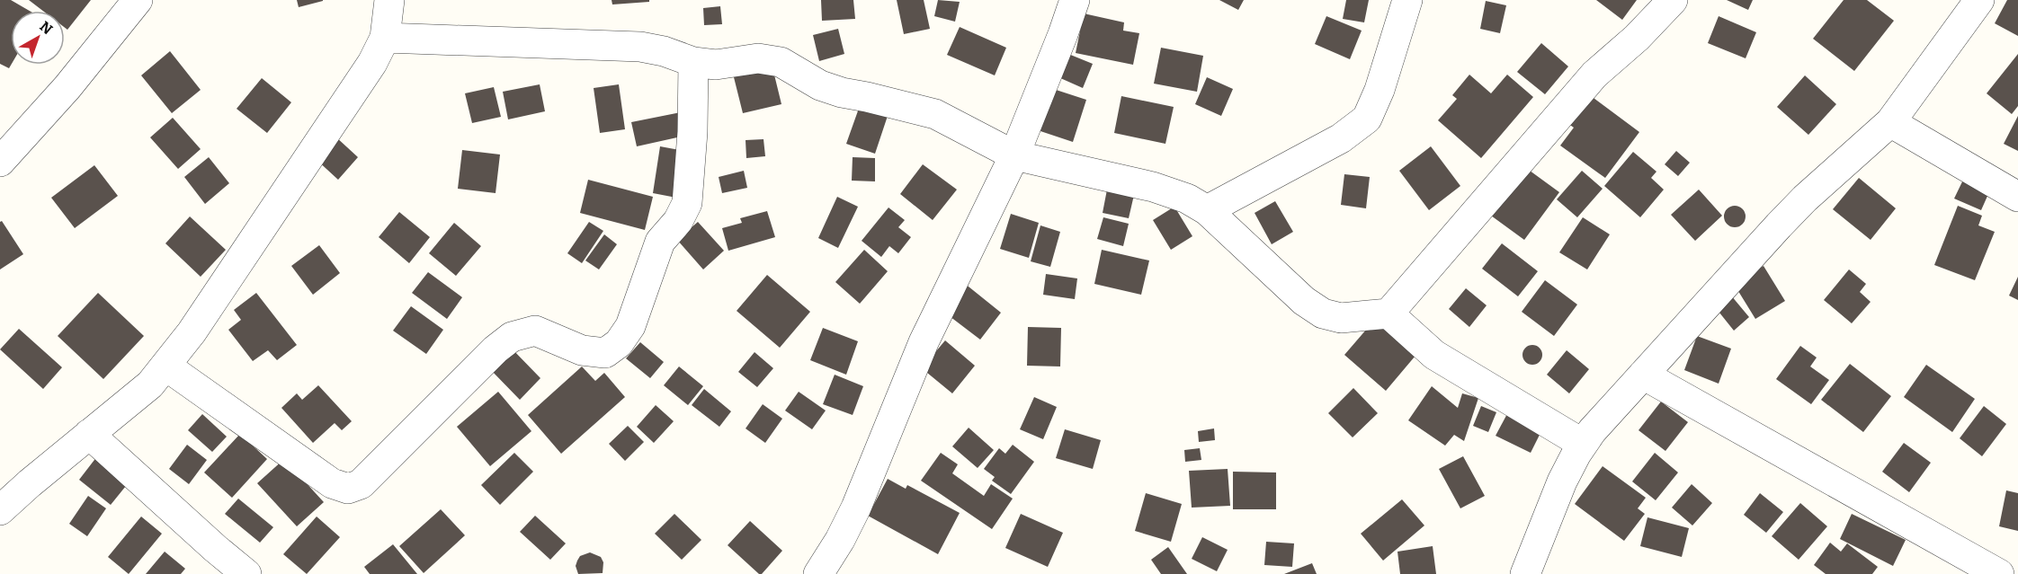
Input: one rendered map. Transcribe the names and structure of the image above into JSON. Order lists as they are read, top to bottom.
{
  "north": "top right"
}
